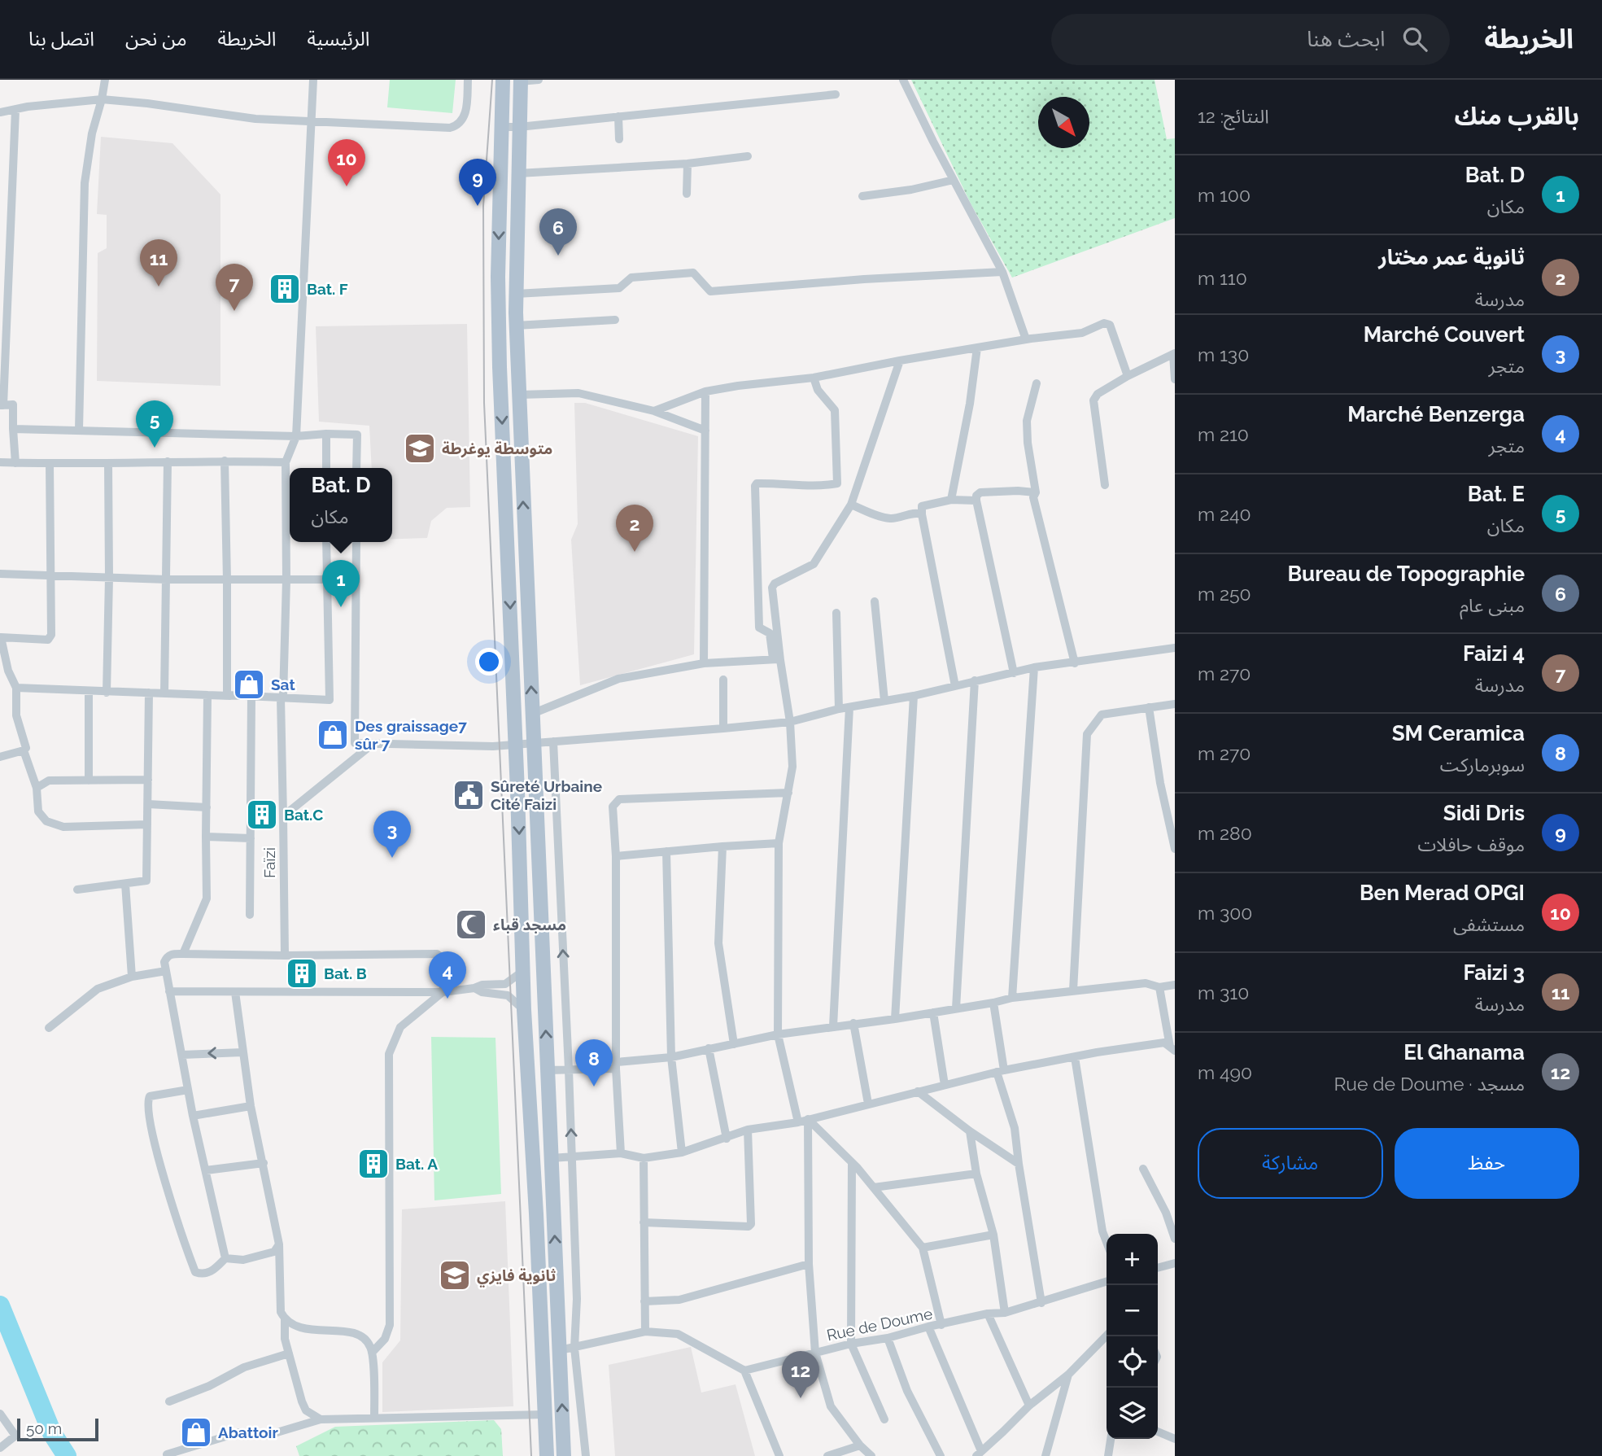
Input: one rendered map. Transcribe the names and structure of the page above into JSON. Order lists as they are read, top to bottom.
{
  "streets": {
    "street": ["Faïzi", "Rue de Doume"]
  },
  "places": {
    "building": [
      "Bat. F",
      "Bat.C",
      "Bat. B",
      "Bat. A"
    ],
    "school or university": ["متوسطة يوغرطة", "ثانوية فايزي"],
    "shop": ["Sat", "Des graissage7 sûr 7", "Abattoir"],
    "public building": ["Sûreté Urbaine Cité Faizi"],
    "mosque": ["مسجد قباء"]
  },
  "scale_bar": "50 m",
  "north": "bottom right",
  "page": {
    "header": "الخريطة",
    "search": "ابحث هنا",
    "nav": [
      "الرئيسية",
      "الخريطة",
      "من نحن",
      "اتصل بنا"
    ],
    "heading": ["بالقرب منك", "النتائج: 12"],
    "pins": [
      "10",
      "9",
      "6",
      "11",
      "7",
      "5",
      "2",
      "1",
      "3",
      "4",
      "8",
      "12"
    ],
    "list": [
      {
        "mark": "1",
        "name": "Bat. D",
        "note": "مكان",
        "value": "100 m"
      },
      {
        "mark": "2",
        "name": "ثانوية عمر مختار",
        "note": "مدرسة",
        "value": "110 m"
      },
      {
        "mark": "3",
        "name": "Marché Couvert",
        "note": "متجر",
        "value": "130 m"
      },
      {
        "mark": "4",
        "name": "Marché Benzerga",
        "note": "متجر",
        "value": "210 m"
      },
      {
        "mark": "5",
        "name": "Bat. E",
        "note": "مكان",
        "value": "240 m"
      },
      {
        "mark": "6",
        "name": "Bureau de Topographie",
        "note": "مبنى عام",
        "value": "250 m"
      },
      {
        "mark": "7",
        "name": "Faizi 4",
        "note": "مدرسة",
        "value": "270 m"
      },
      {
        "mark": "8",
        "name": "SM Ceramica",
        "note": "سوبرماركت",
        "value": "270 m"
      },
      {
        "mark": "9",
        "name": "Sidi Dris",
        "note": "موقف حافلات",
        "value": "280 m"
      },
      {
        "mark": "10",
        "name": "Ben Merad OPGI",
        "note": "مستشفى",
        "value": "300 m"
      },
      {
        "mark": "11",
        "name": "Faizi 3",
        "note": "مدرسة",
        "value": "310 m"
      },
      {
        "mark": "12",
        "name": "El Ghanama",
        "note": "مسجد · Rue de Doume",
        "value": "490 m"
      }
    ],
    "popup": ["Bat. D", "مكان"],
    "buttons": ["حفظ", "مشاركة"],
    "map_buttons": ["+", "−"],
    "scale": "50 m"
  }
}
